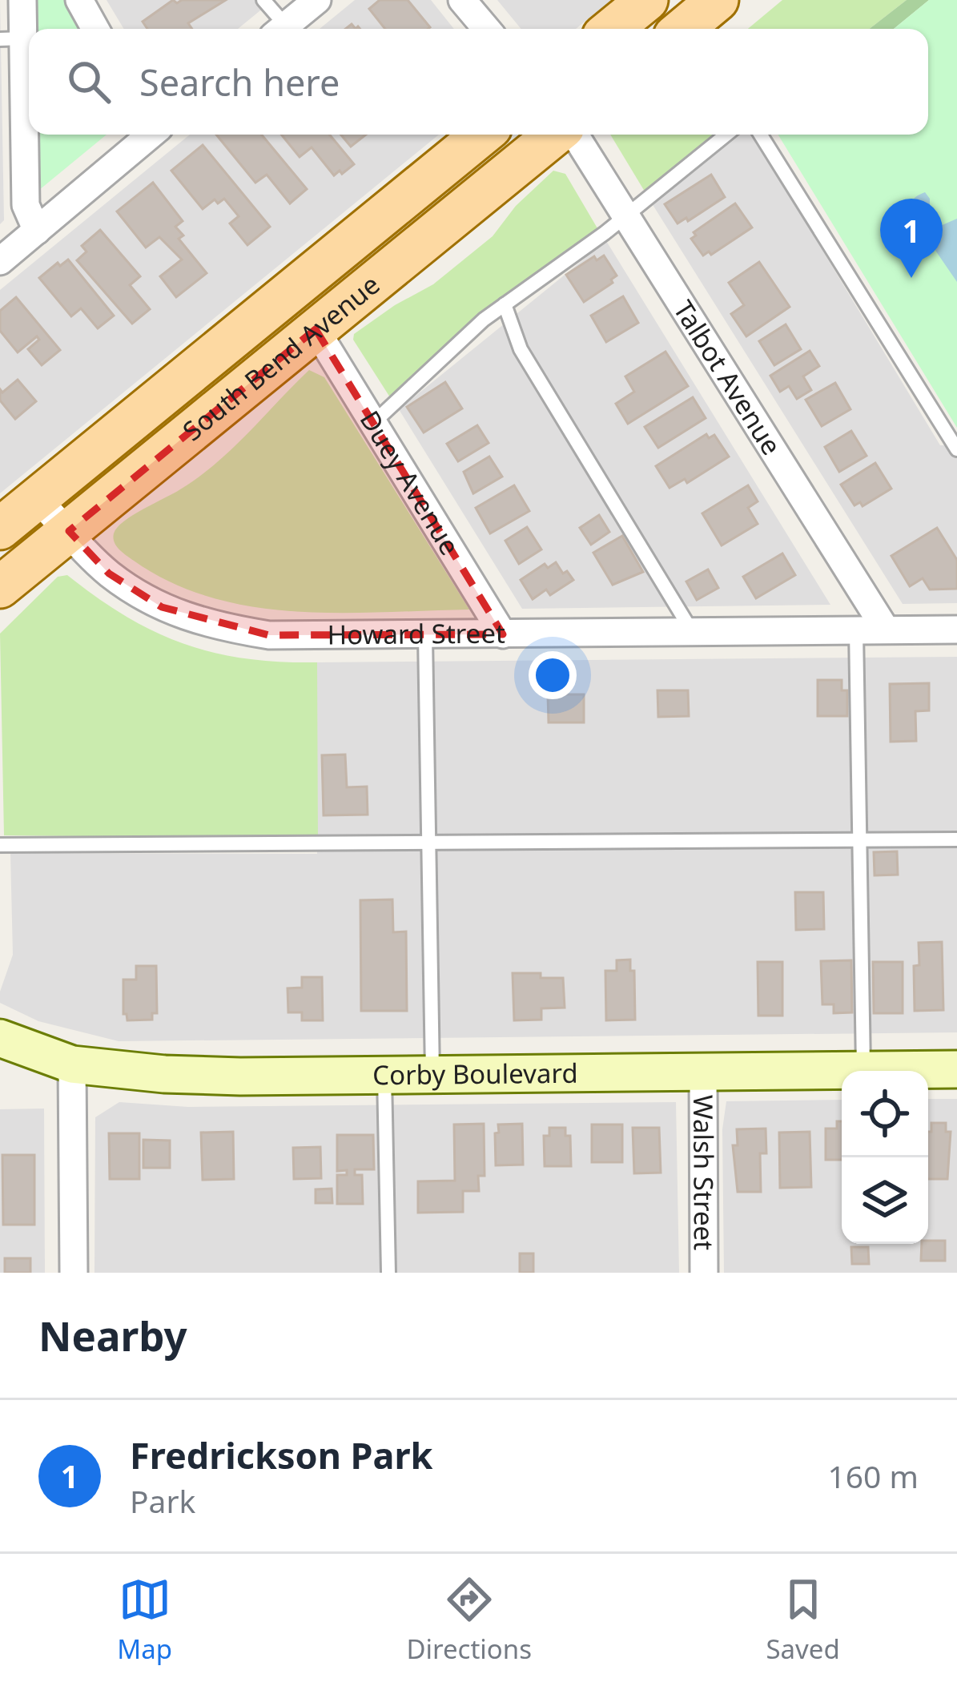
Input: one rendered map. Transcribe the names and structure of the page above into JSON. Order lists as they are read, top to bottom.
{
  "streets": {
    "main road": ["South Bend Avenue"],
    "street": [
      "Talbot Avenue",
      "Duey Avenue",
      "Howard Street",
      "Corby Boulevard",
      "Walsh Street"
    ]
  },
  "crossings": [
    ["South Bend Avenue", "Duey Avenue"],
    ["South Bend Avenue", "Howard Street"],
    ["Talbot Avenue", "Howard Street"],
    ["Duey Avenue", "Howard Street"],
    ["Corby Boulevard", "Walsh Street"]
  ],
  "page": {
    "search": "Search here",
    "pins": "1",
    "heading": "Nearby",
    "list": [
      {
        "mark": "1",
        "name": "Fredrickson Park",
        "note": "Park",
        "value": "160 m"
      }
    ],
    "nav": ["Map", "Directions", "Saved"]
  }
}
